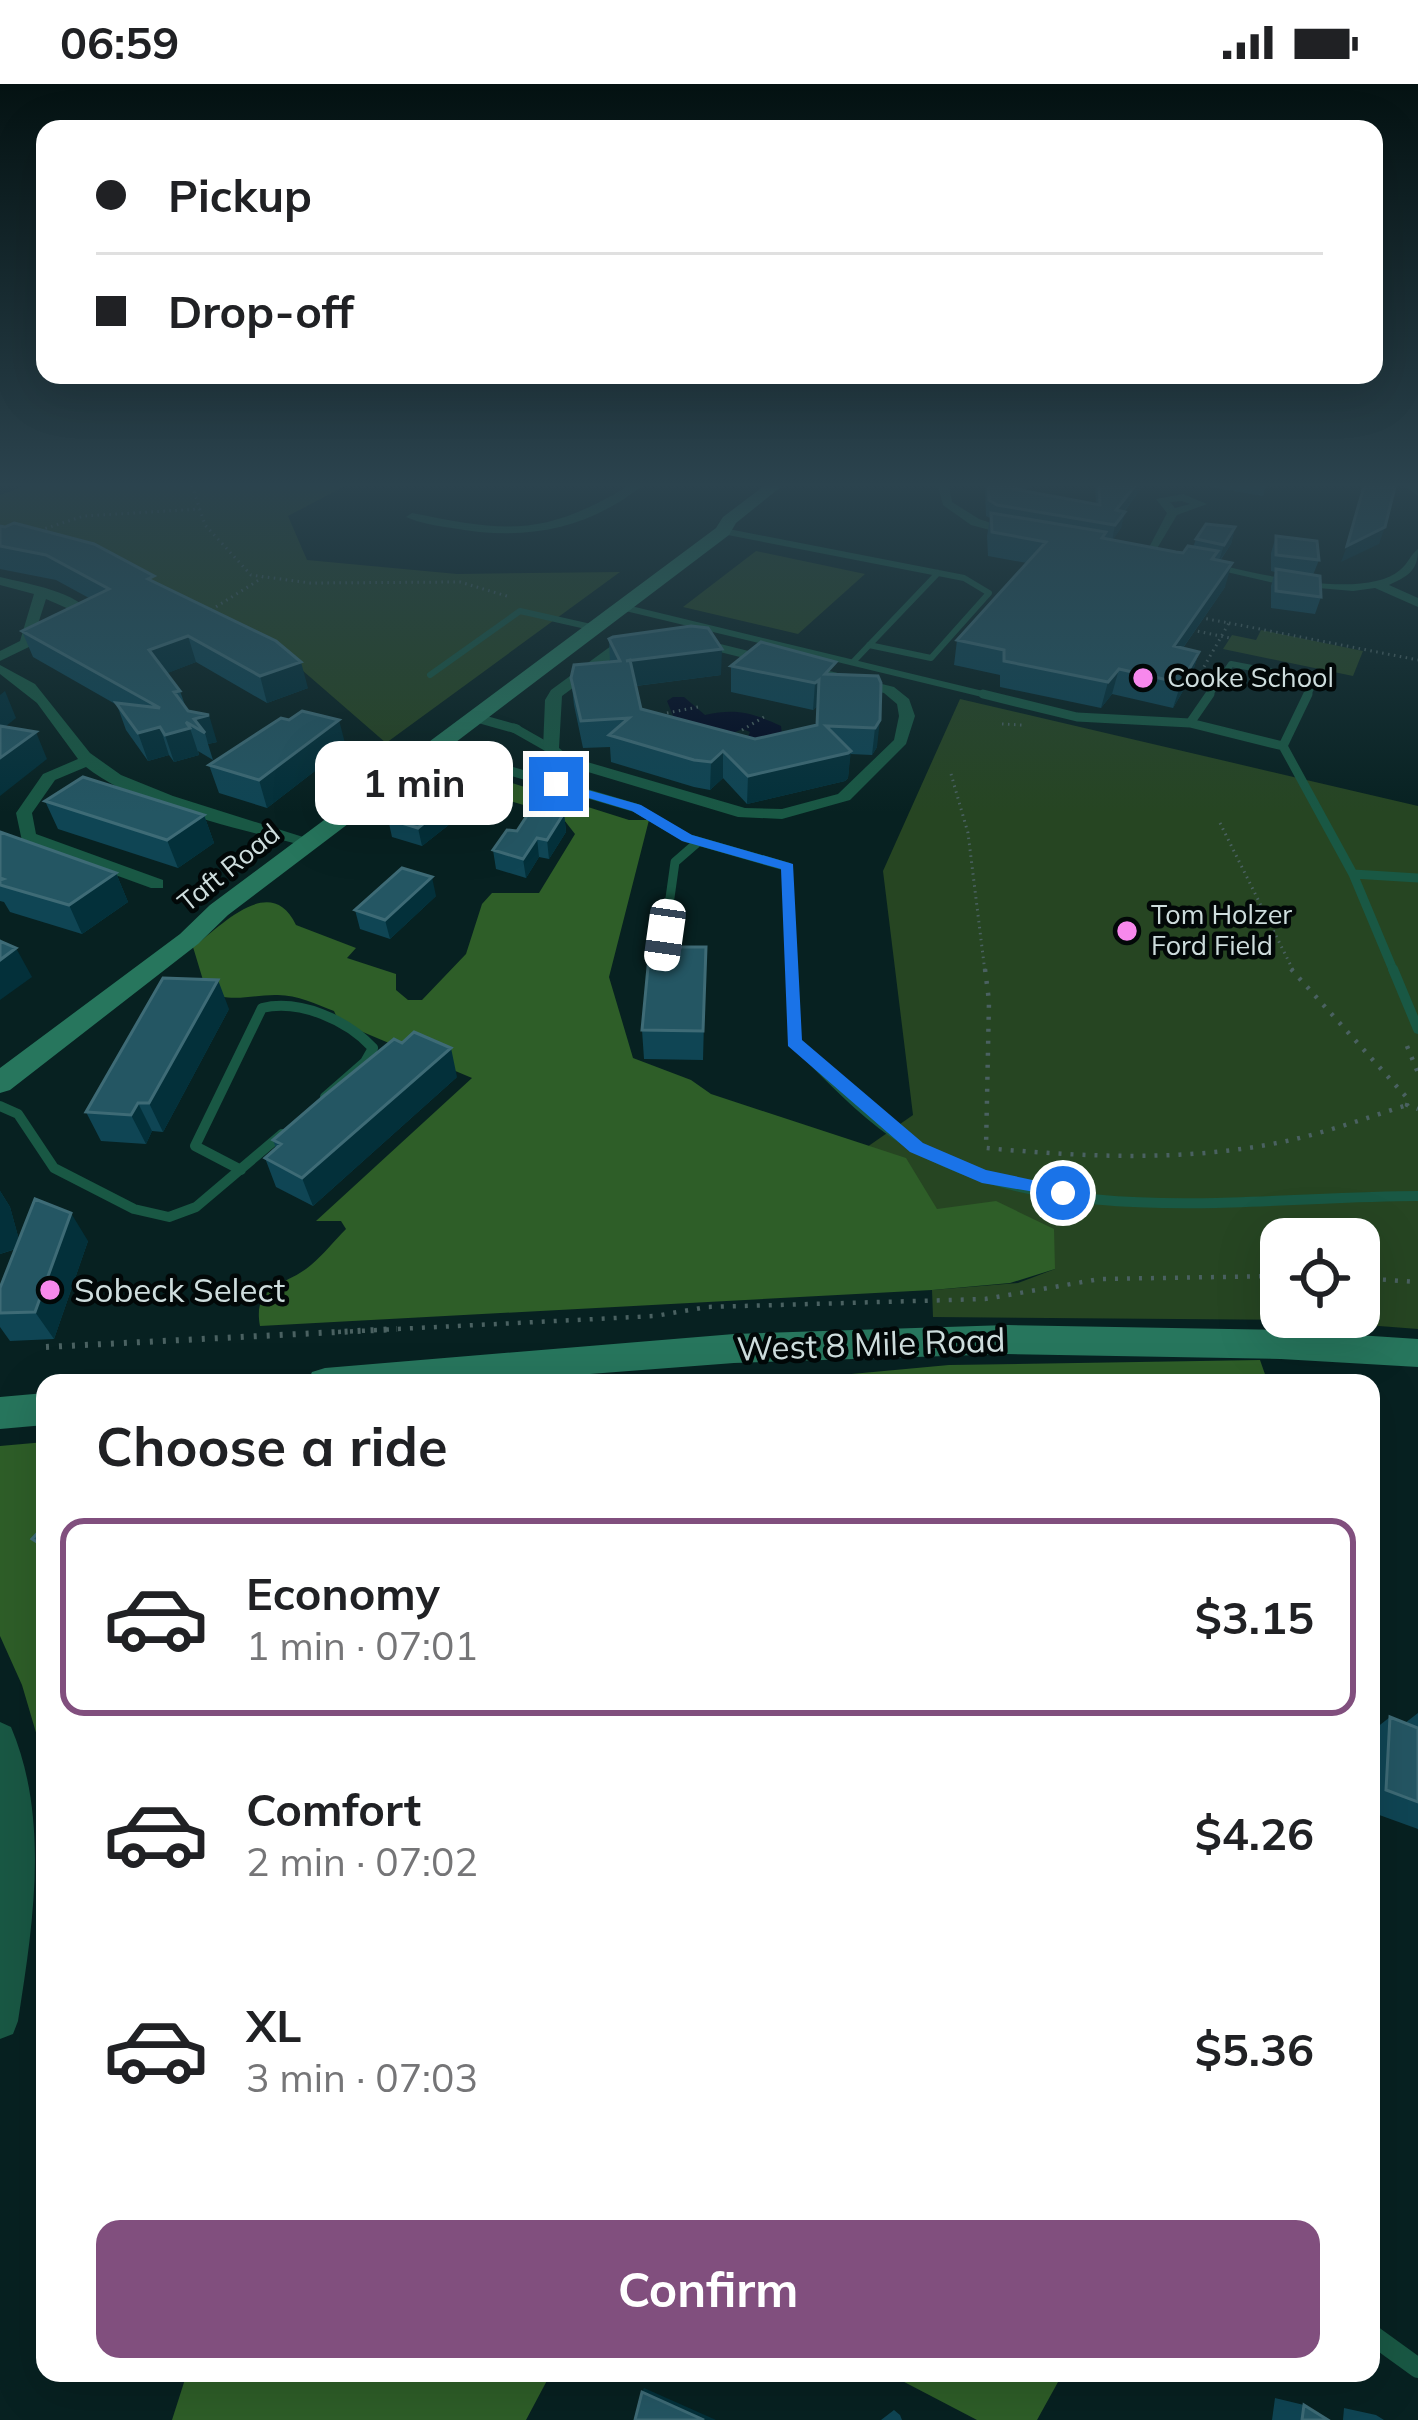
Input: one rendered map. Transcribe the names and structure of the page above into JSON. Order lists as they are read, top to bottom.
{
  "streets": {
    "street": ["Taft Road", "West 8 Mile Road"]
  },
  "places": ["Cooke School", "Tom Holzer Ford Field", "Sobeck Select"],
  "page": {
    "status": "06:59",
    "banner": ["Pickup", "Drop-off"],
    "bubble": "1 min",
    "heading": "Choose a ride",
    "list": [
      {
        "name": "Economy",
        "note": "1 min · 07:01",
        "value": "$3.15"
      },
      {
        "name": "Comfort",
        "note": "2 min · 07:02",
        "value": "$4.26"
      },
      {
        "name": "XL",
        "note": "3 min · 07:03",
        "value": "$5.36"
      }
    ],
    "buttons": "Confirm"
  }
}
